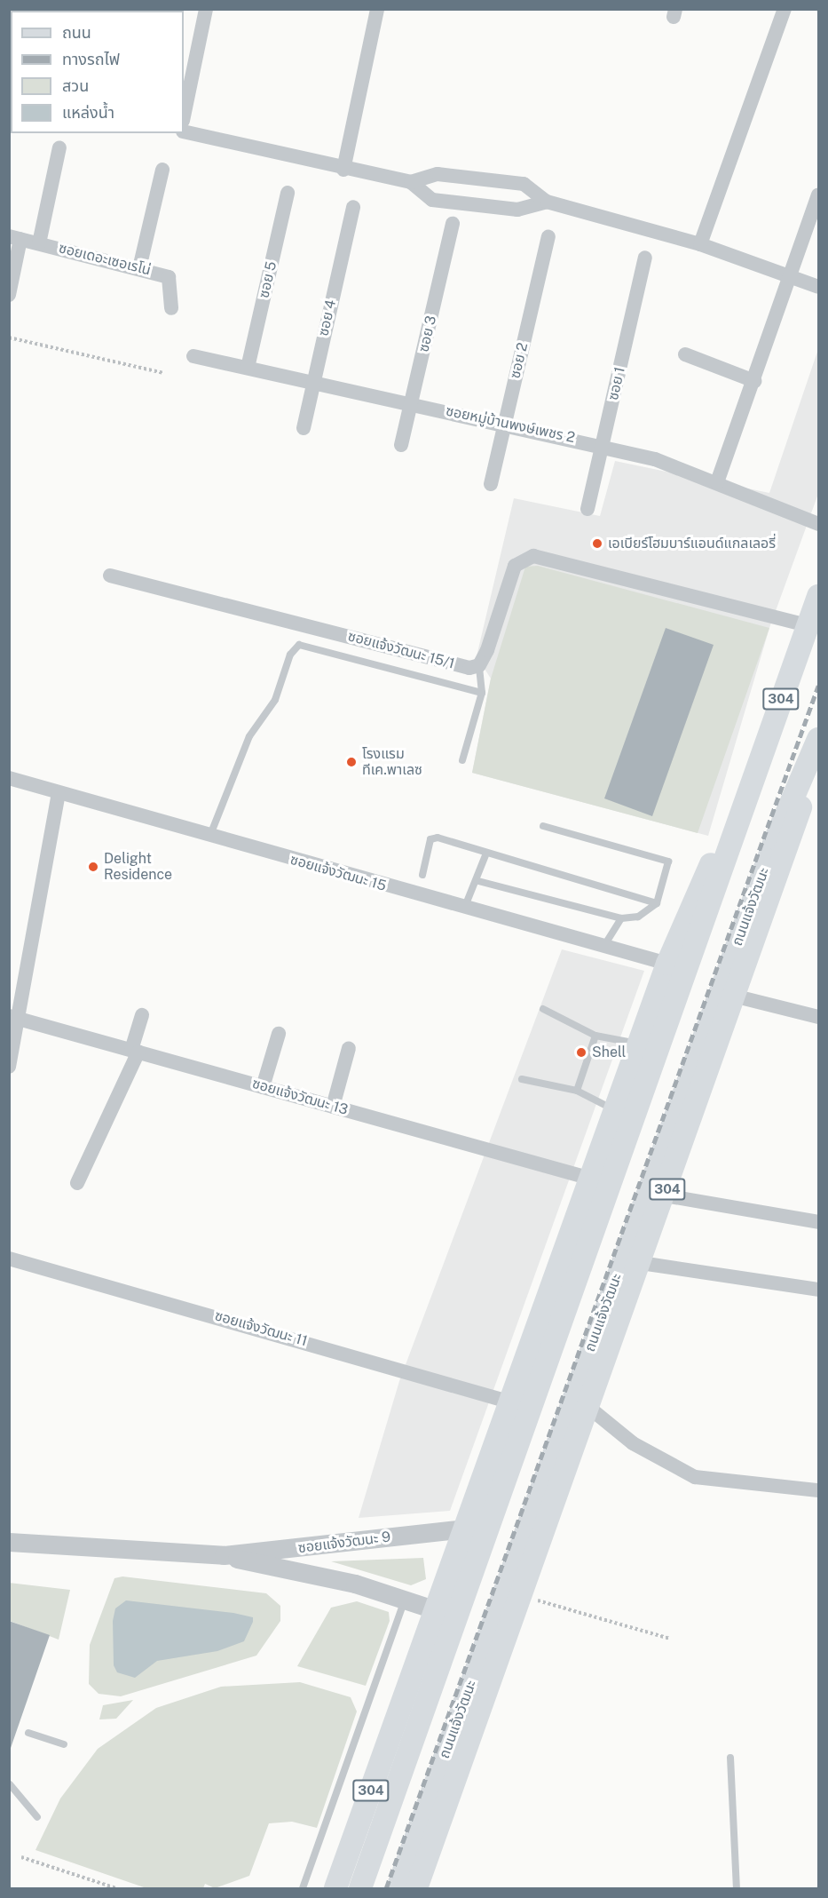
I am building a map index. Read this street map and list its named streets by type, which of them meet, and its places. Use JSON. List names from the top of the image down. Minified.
{"streets":{"main road":["304","ถนนแจ้งวัฒนะ"],"street":["ซอยเดอะเซอเรโน่","ซอย 5","ซอย 4","ซอย 3","ซอย 2","ซอย 1","ซอยหมู่บ้านพงษ์เพชร 2","ซอยแจ้งวัฒนะ 15/1","ซอยแจ้งวัฒนะ 15","ซอยแจ้งวัฒนะ 13","ซอยแจ้งวัฒนะ 11","ซอยแจ้งวัฒนะ 9"]},"crossings":[["ซอย 5","ซอยหมู่บ้านพงษ์เพชร 2"],["ซอย 4","ซอยหมู่บ้านพงษ์เพชร 2"],["ซอย 3","ซอยหมู่บ้านพงษ์เพชร 2"],["ซอย 2","ซอยหมู่บ้านพงษ์เพชร 2"],["ซอย 1","ซอยหมู่บ้านพงษ์เพชร 2"],["304","ซอยแจ้งวัฒนะ 15"],["304","ซอยแจ้งวัฒนะ 13"],["304","ซอยแจ้งวัฒนะ 11"],["304","ซอยแจ้งวัฒนะ 9"]],"places":["เอเบียร์โฮมบาร์แอนด์แกลเลอรี่","โรงแรม ทีเค.พาเลซ","Delight Residence","Shell"],"legend":["ถนน","ทางรถไฟ","สวน","แหล่งน้ำ"]}
